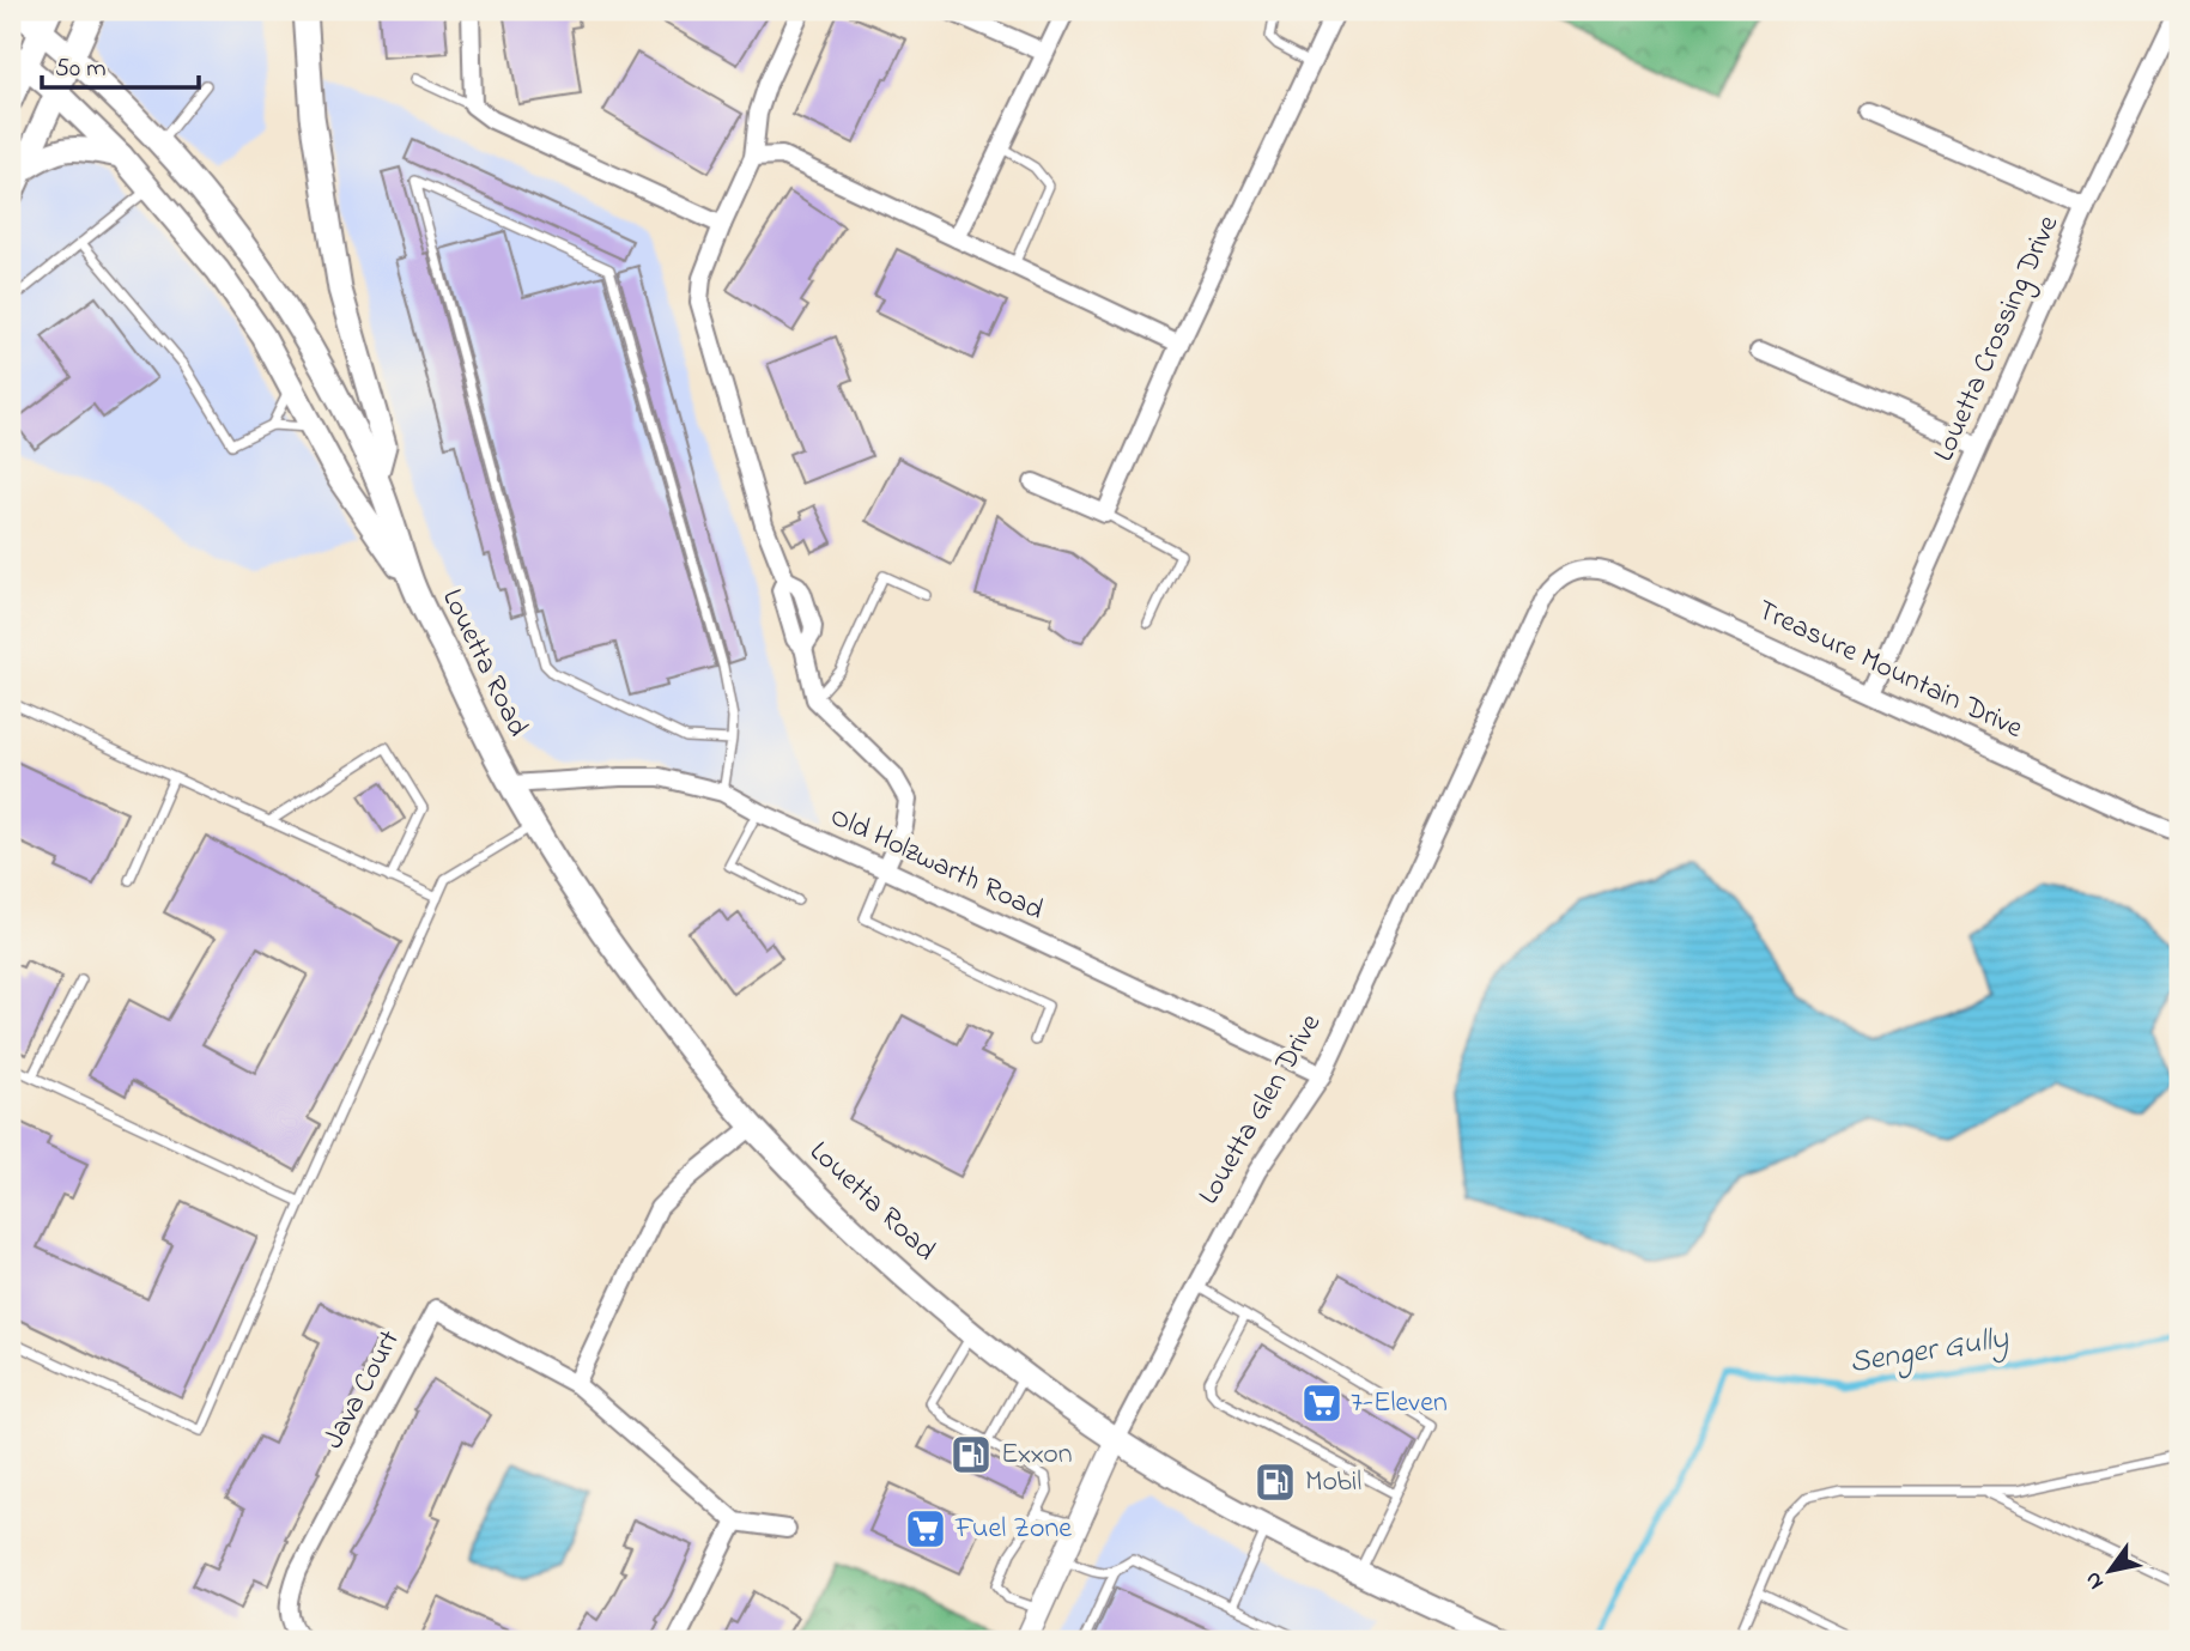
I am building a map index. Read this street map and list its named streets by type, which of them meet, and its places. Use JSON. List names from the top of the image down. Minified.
{"streets":{"main road":["Louetta Road"],"street":["Louetta Crossing Drive","Treasure Mountain Drive","Old Holzwarth Road","Louetta Glen Drive","Java Court"]},"crossings":[["Louetta Crossing Drive","Treasure Mountain Drive"],["Louetta Road","Old Holzwarth Road"],["Louetta Road","Louetta Glen Drive"],["Treasure Mountain Drive","Louetta Glen Drive"],["Old Holzwarth Road","Louetta Glen Drive"]],"water":["Senger Gully"],"places":{"supermarket":["7-Eleven","Fuel Zone"],"fuel station":["Exxon","Mobil"]},"scale_bar":"50 m","north":"bottom left"}
